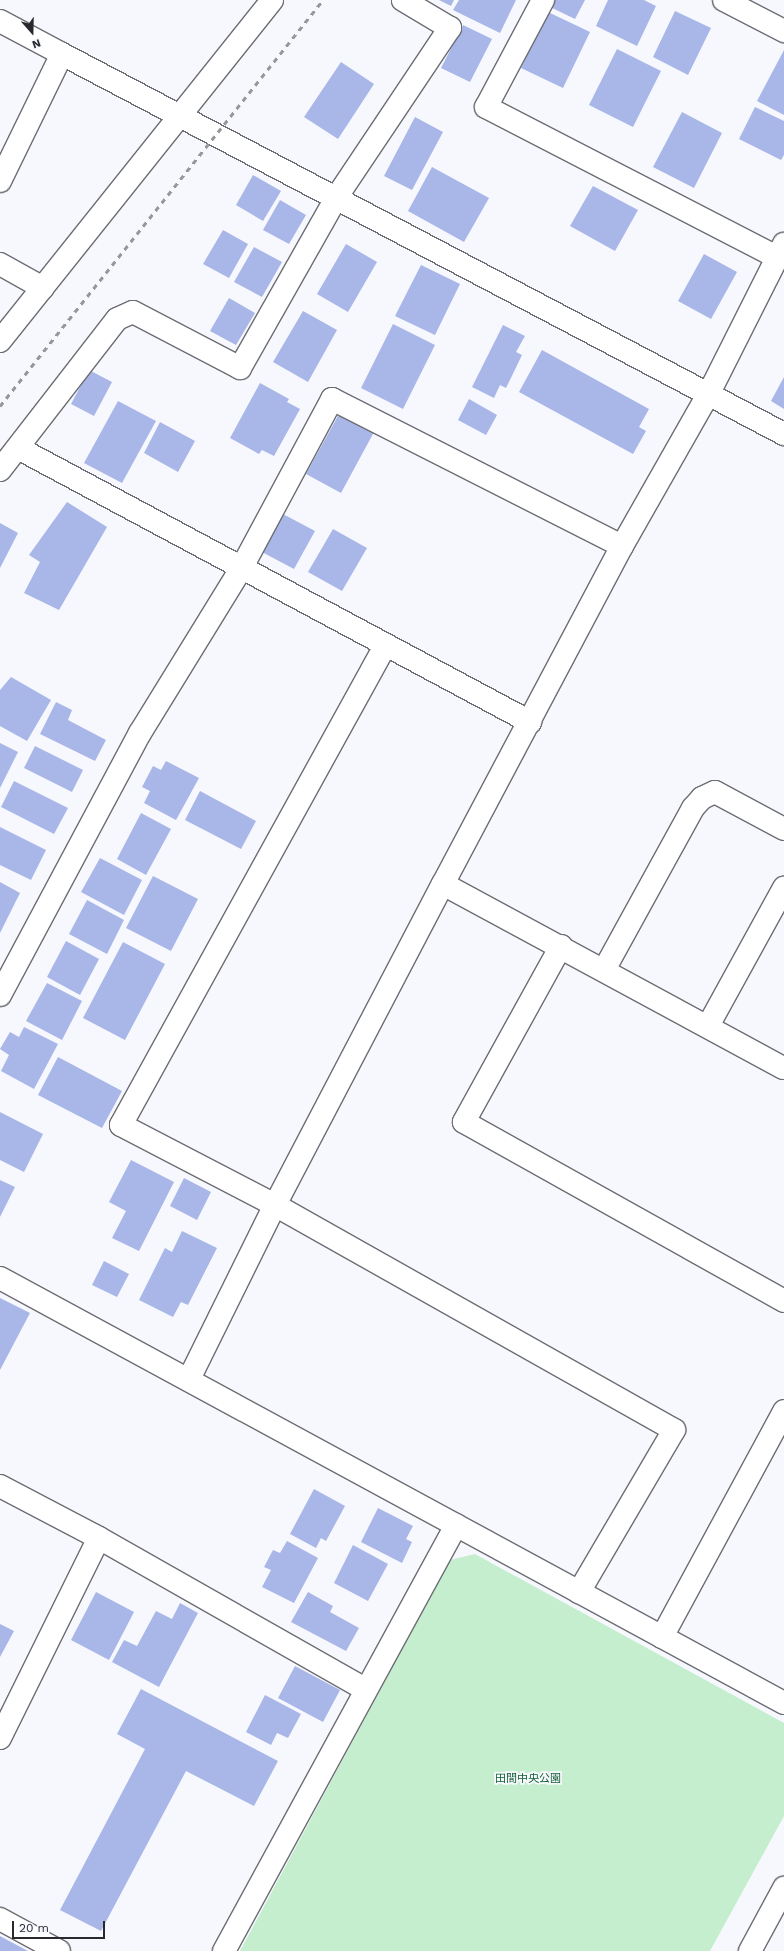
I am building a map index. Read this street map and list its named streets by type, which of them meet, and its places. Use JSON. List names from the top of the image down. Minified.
{"parks":["田間中央公園"],"scale_bar":"20 m","north":"bottom"}
